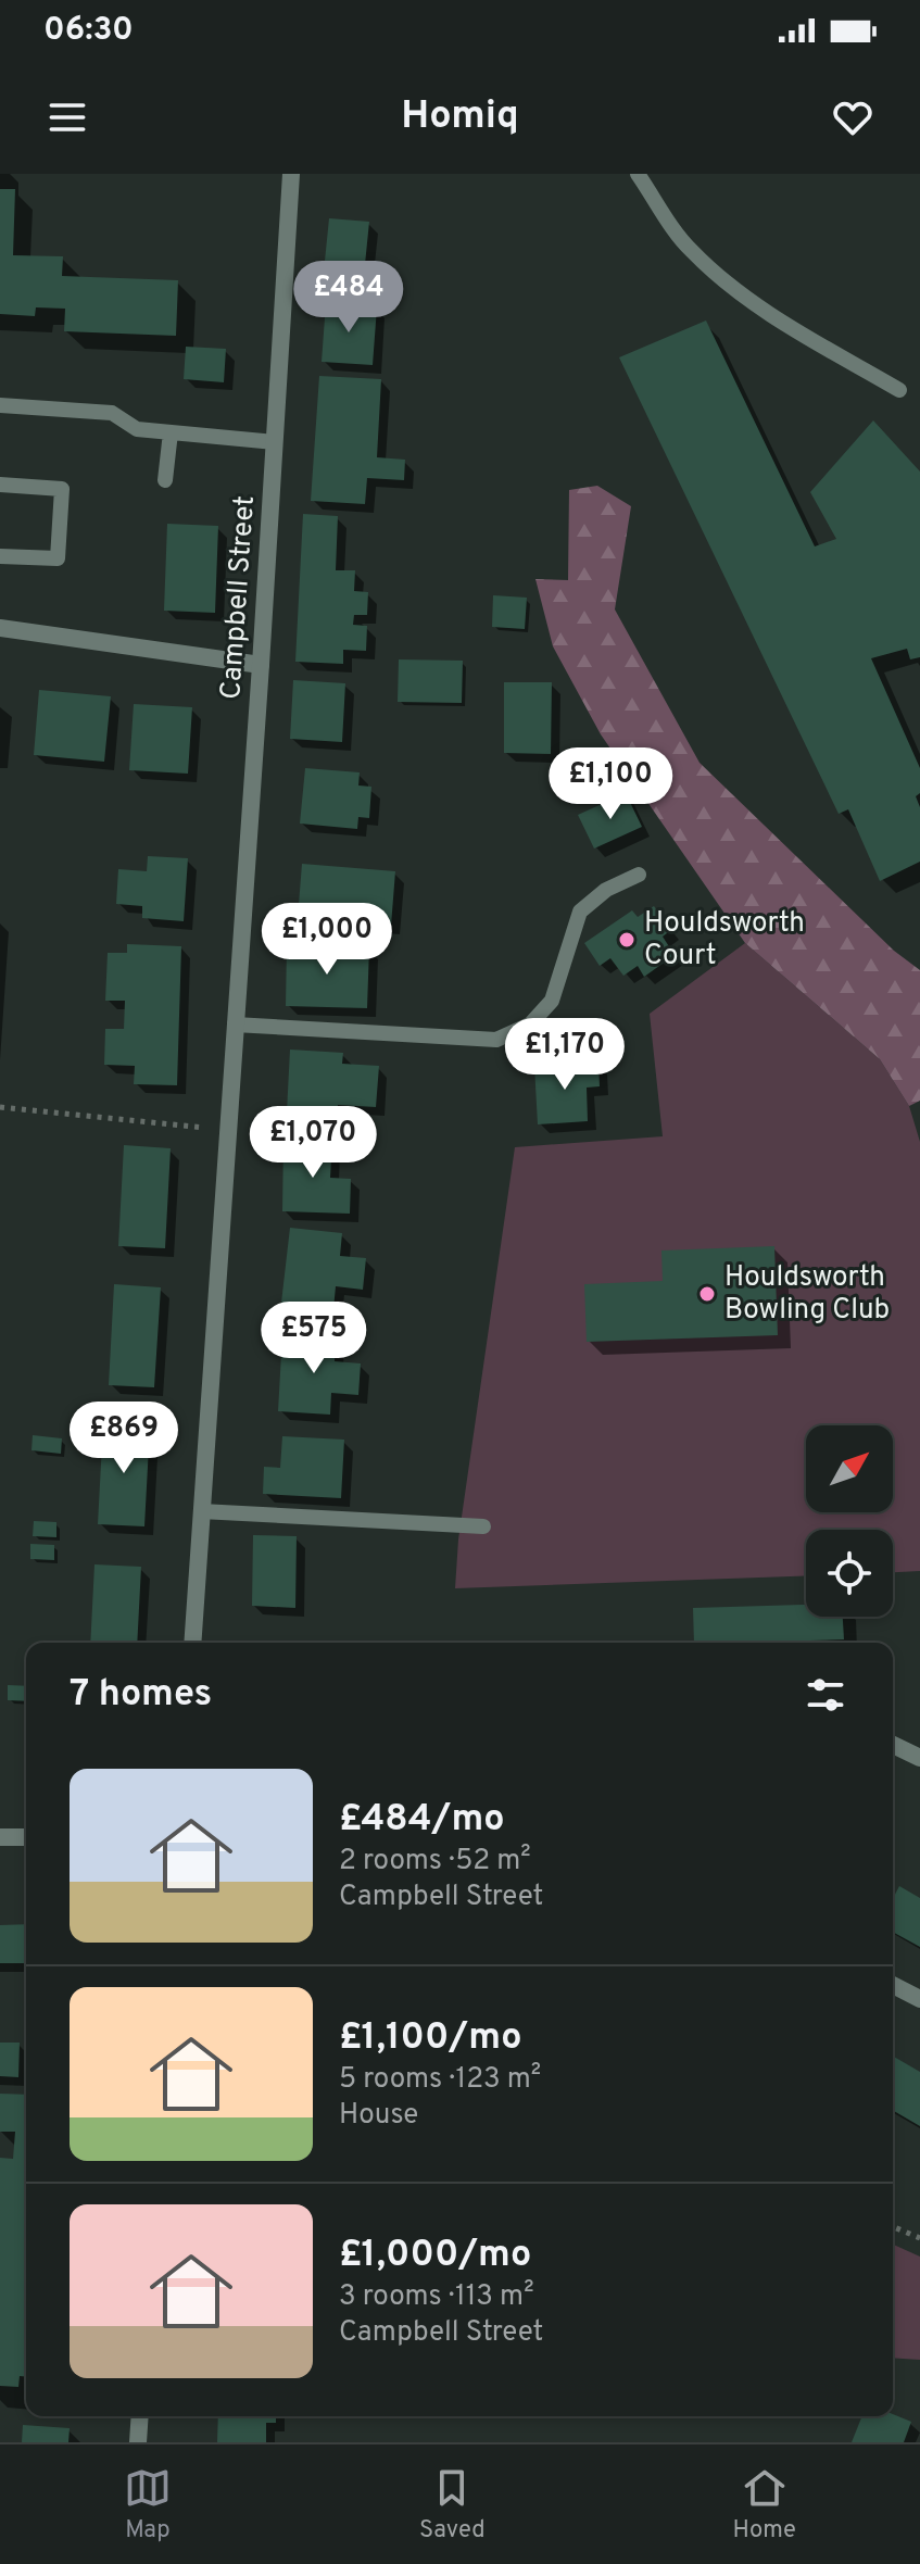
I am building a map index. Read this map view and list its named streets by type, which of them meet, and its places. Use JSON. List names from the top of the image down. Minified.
{"streets":{"street":["Campbell Street"]},"places":["Houldsworth Court","Houldsworth Bowling Club"],"north":"top right","page":{"status":"06:30","header":"Homiq","price":["£484","£1,100","£1,000","£1,170","£1,070","£575","£869"],"heading":"7 homes","list":[{"name":"£484/mo","note":"2 rooms · 52 m² · Campbell Street"},{"name":"£1,100/mo","note":"5 rooms · 123 m² · House"},{"name":"£1,000/mo","note":"3 rooms · 113 m² · Campbell Street"}],"tabs":["Map","Saved","Home"]}}
